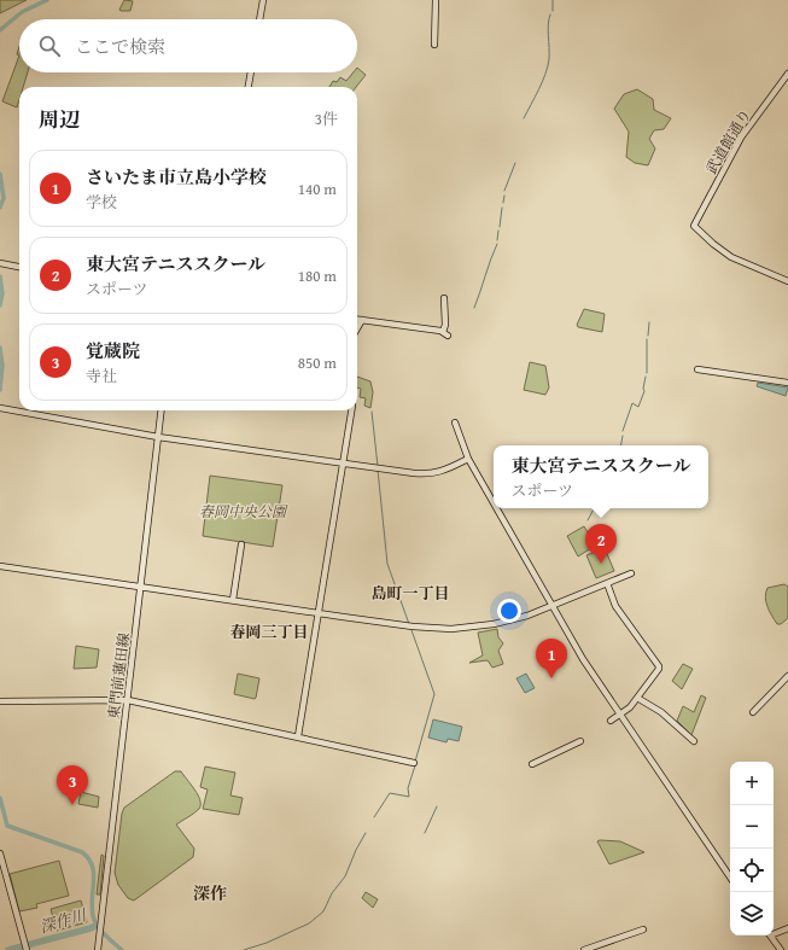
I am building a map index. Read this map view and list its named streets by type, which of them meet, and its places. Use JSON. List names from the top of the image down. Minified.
{"streets":{"street":["武道館通り","東門前蓮田線"]},"districts":["島町一丁目","春岡三丁目","深作"],"water":["深作川"],"parks":["春岡中央公園"],"page":{"search":"ここで検索","heading":["周辺","3件"],"list":[{"mark":"1","name":"さいたま市立島小学校","note":"学校","value":"140 m"},{"mark":"2","name":"東大宮テニススクール","note":"スポーツ","value":"180 m"},{"mark":"3","name":"覚蔵院","note":"寺社","value":"850 m"}],"popup":["東大宮テニススクール","スポーツ"],"pins":["2","1","3"],"map_buttons":["+","−"]}}
